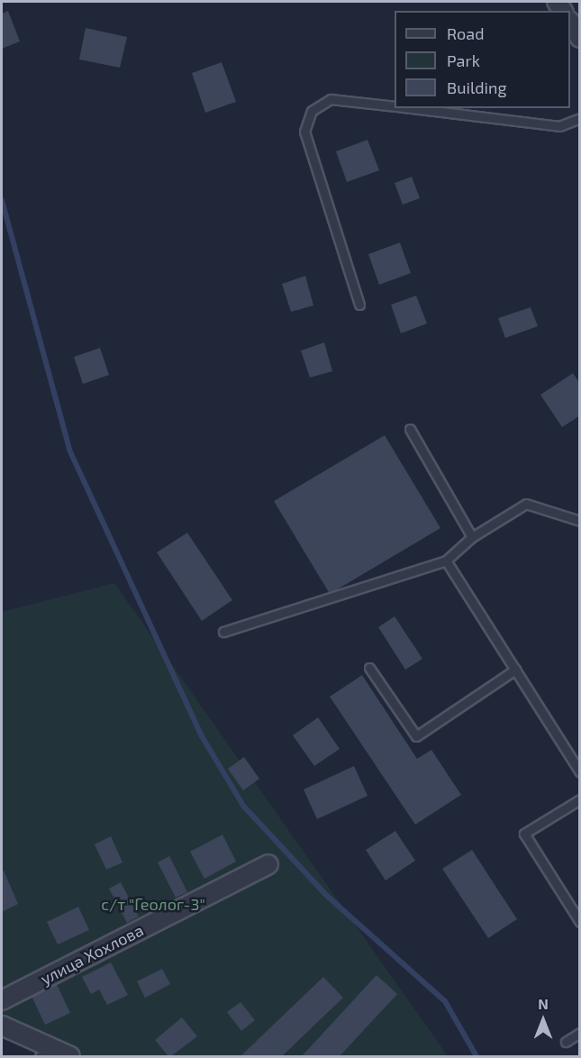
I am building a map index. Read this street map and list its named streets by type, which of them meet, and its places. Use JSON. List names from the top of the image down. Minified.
{"streets":{"street":["улица Хохлова"]},"parks":["с/т \"Геолог-3\""],"legend":["Road","Park","Building"],"north":"top"}
